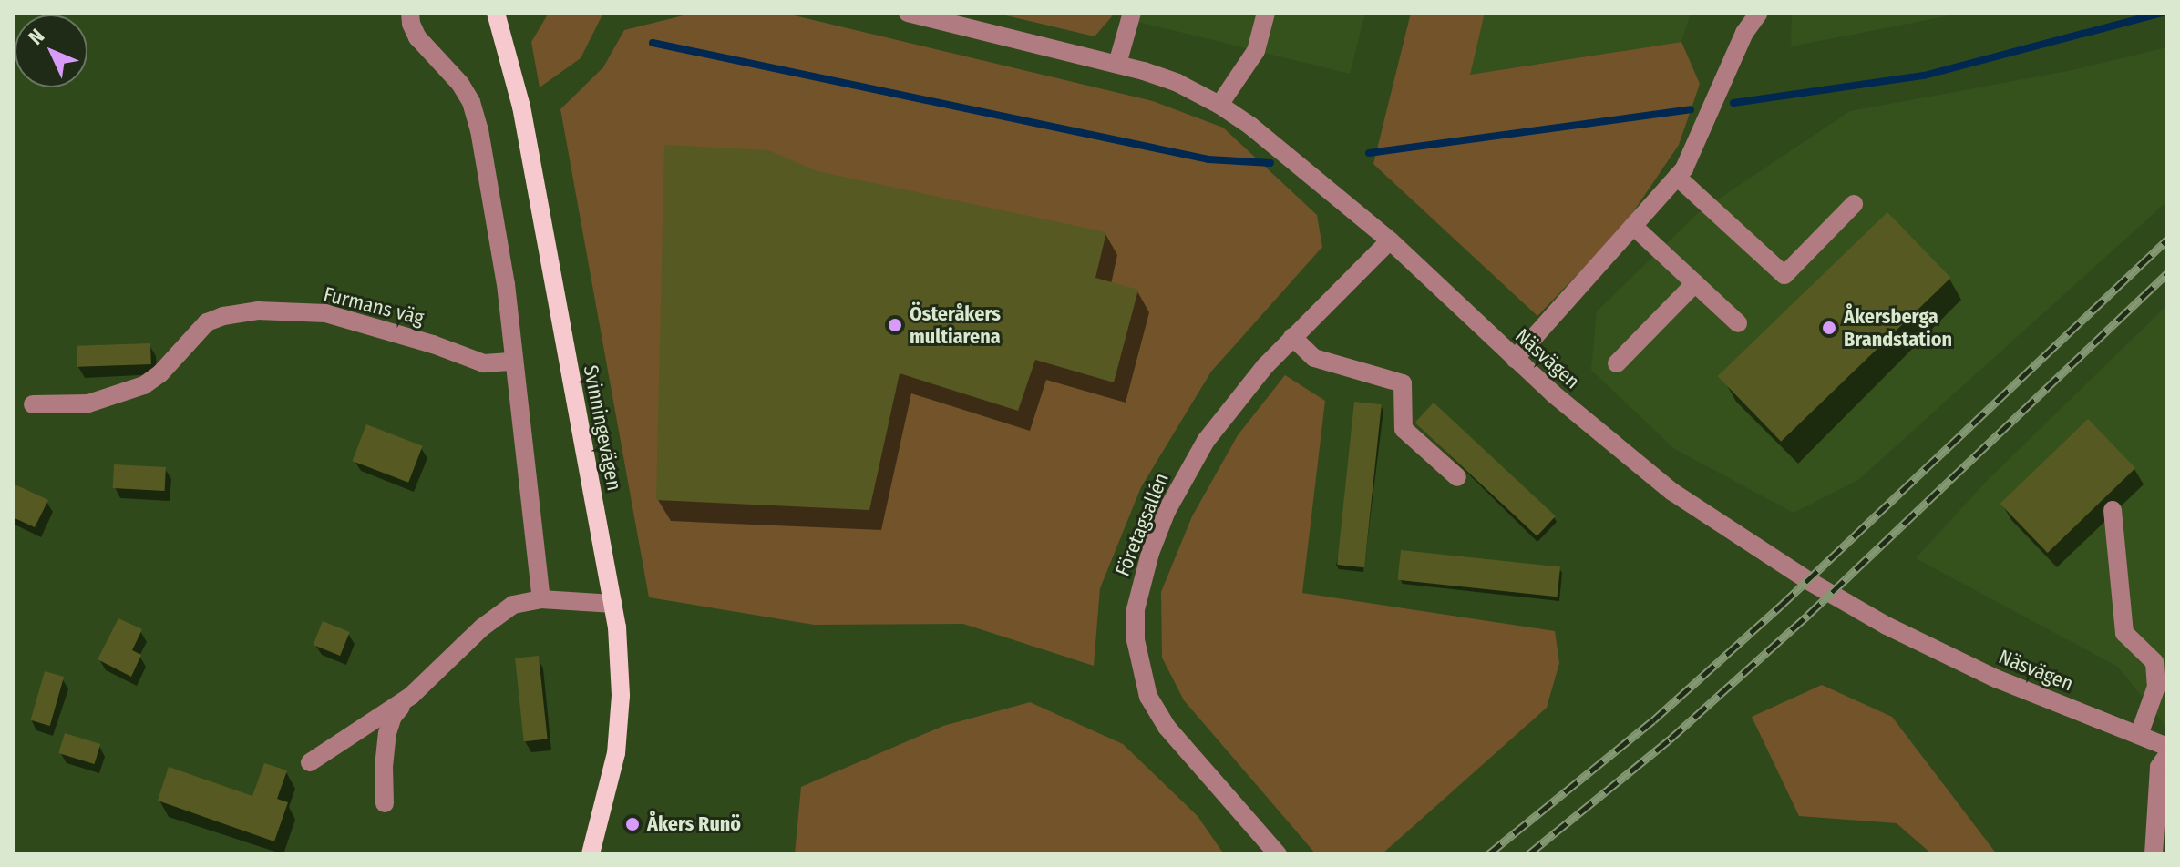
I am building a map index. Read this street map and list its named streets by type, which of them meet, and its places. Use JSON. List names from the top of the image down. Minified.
{"streets":{"main road":["Svinningevägen"],"street":["Furmans väg","Näsvägen","Företagsallén"]},"crossings":[["Näsvägen","Företagsallén"]],"places":["Österåkers multiarena","Åkersberga Brandstation","Åkers Runö"],"north":"top left"}
